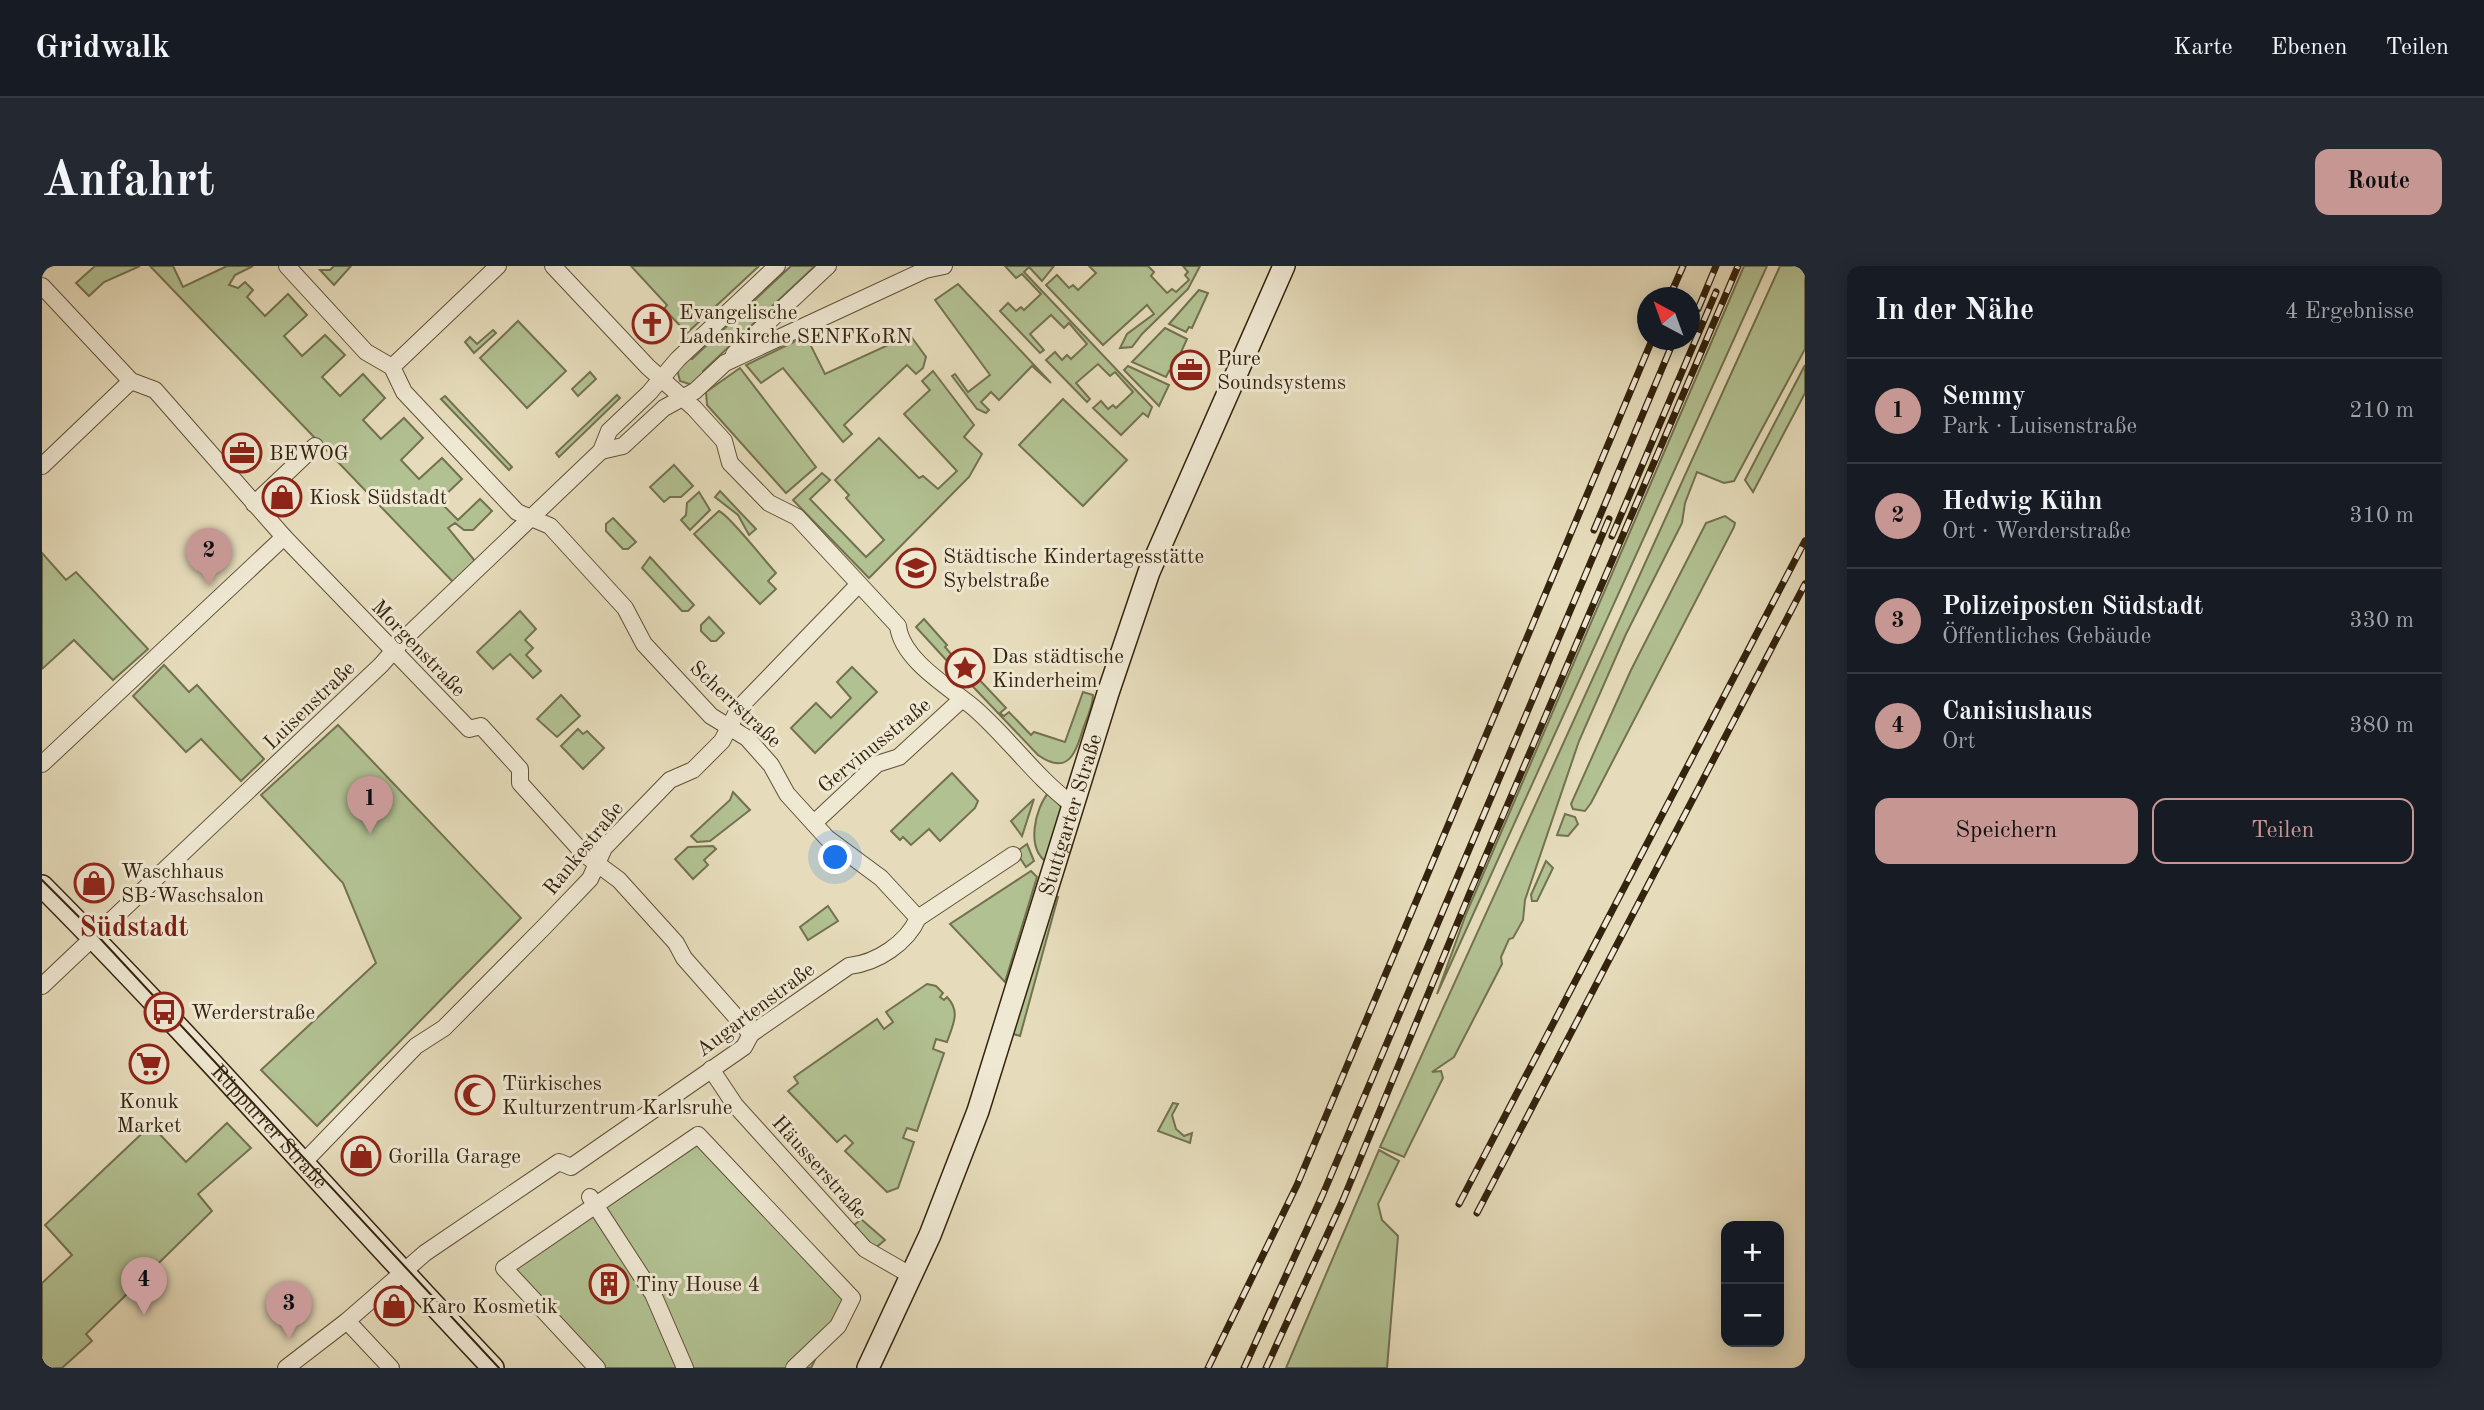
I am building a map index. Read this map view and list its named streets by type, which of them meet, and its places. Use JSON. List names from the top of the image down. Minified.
{"streets":{"main road":["Stuttgarter Straße","Rüppurrer Straße"],"street":["Morgenstraße","Scherrstraße","Luisenstraße","Gervinusstraße","Rankestraße","Augartenstraße","Häusserstraße"]},"crossings":[["Morgenstraße","Luisenstraße"],["Morgenstraße","Rankestraße"],["Morgenstraße","Augartenstraße"],["Scherrstraße","Luisenstraße"],["Scherrstraße","Gervinusstraße"],["Scherrstraße","Rankestraße"],["Scherrstraße","Augartenstraße"],["Luisenstraße","Rüppurrer Straße"],["Stuttgarter Straße","Häusserstraße"],["Rankestraße","Rüppurrer Straße"],["Augartenstraße","Rüppurrer Straße"],["Augartenstraße","Häusserstraße"]],"districts":["Südstadt"],"places":{"church":["Evangelische Ladenkirche SENFKoRN"],"office":["Pure Soundsystems","BEWOG"],"shop":["Kiosk Südstadt","Waschhaus SB-Waschsalon","Gorilla Garage","Karo Kosmetik"],"school or university":["Städtische Kindertagesstätte Sybelstraße"],"place":["Das städtische Kinderheim"],"bus stop":["Werderstraße"],"supermarket":["Konuk Market"],"mosque":["Türkisches Kulturzentrum Karlsruhe"],"building":["Tiny House 4"]},"north":"top left","page":{"header":"Gridwalk","nav":["Karte","Ebenen","Teilen"],"buttons":["Route",["Speichern","Teilen"]],"title":"Anfahrt","heading":["In der Nähe","4 Ergebnisse"],"list":[{"mark":"1","name":"Semmy","note":"Park · Luisenstraße","value":"210 m"},{"mark":"2","name":"Hedwig Kühn","note":"Ort · Werderstraße","value":"310 m"},{"mark":"3","name":"Polizeiposten Südstadt","note":"Öffentliches Gebäude","value":"330 m"},{"mark":"4","name":"Canisiushaus","note":"Ort","value":"380 m"}],"pins":["2","1","4","3"],"map_buttons":["+","−"]}}
